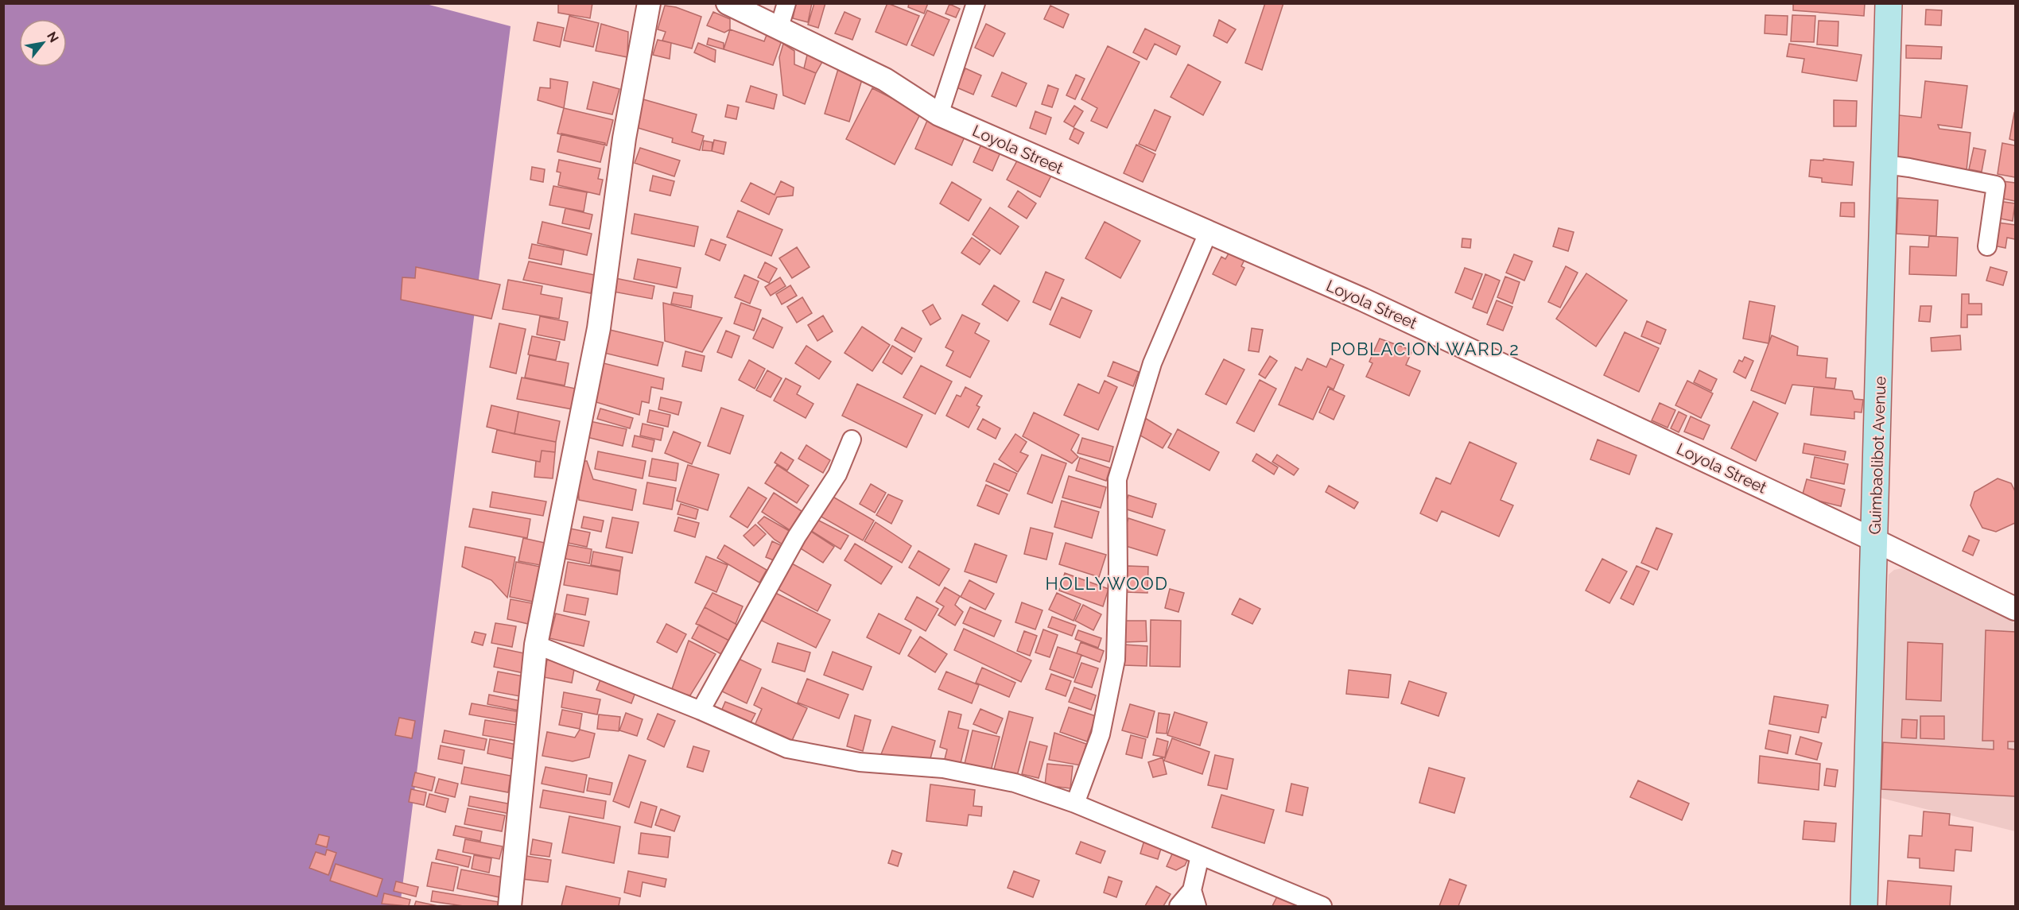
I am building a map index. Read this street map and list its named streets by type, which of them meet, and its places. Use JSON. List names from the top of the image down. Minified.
{"streets":{"main road":["Guimbaolibot Avenue"],"street":["Loyola Street"]},"crossings":[["Loyola Street","Guimbaolibot Avenue"]],"districts":["POBLACION WARD 2","HOLLYWOOD"],"north":"top right"}
